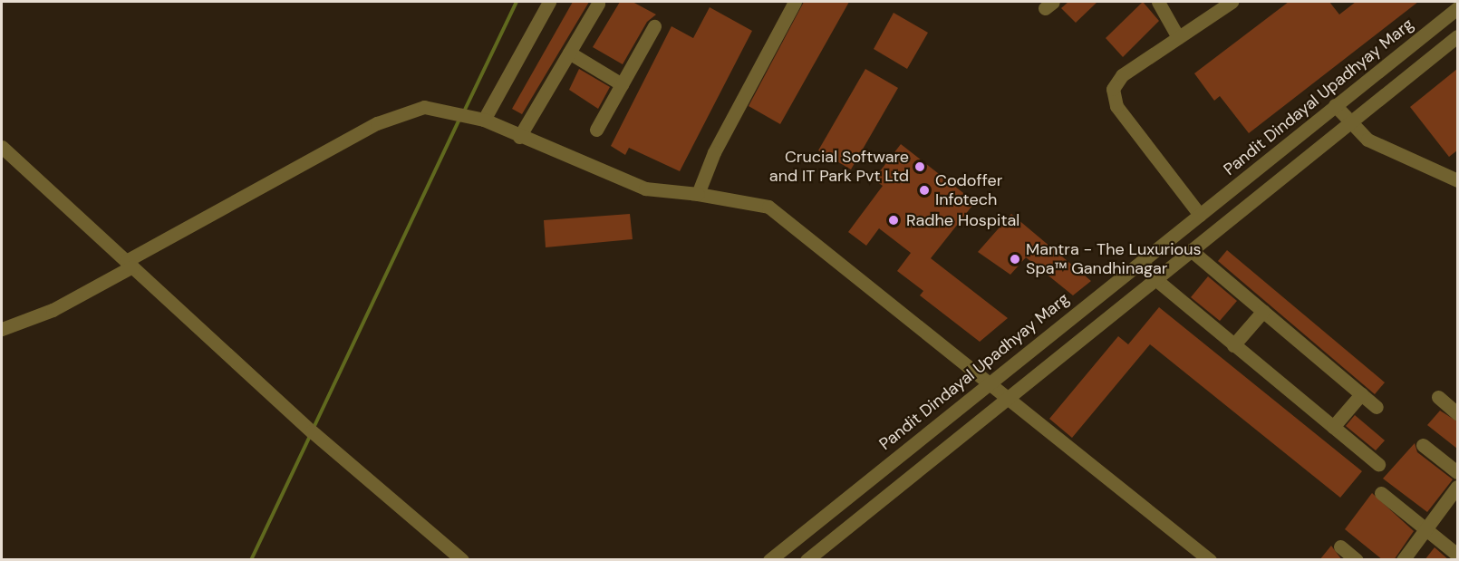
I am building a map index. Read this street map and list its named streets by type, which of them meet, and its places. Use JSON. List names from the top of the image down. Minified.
{"streets":{"street":["Pandit Dindayal Upadhyay Marg"]},"places":["Crucial Software and IT Park Pvt Ltd","Codoffer Infotech","Radhe Hospital","Mantra - The Luxurious Spa™ Gandhinagar"]}
